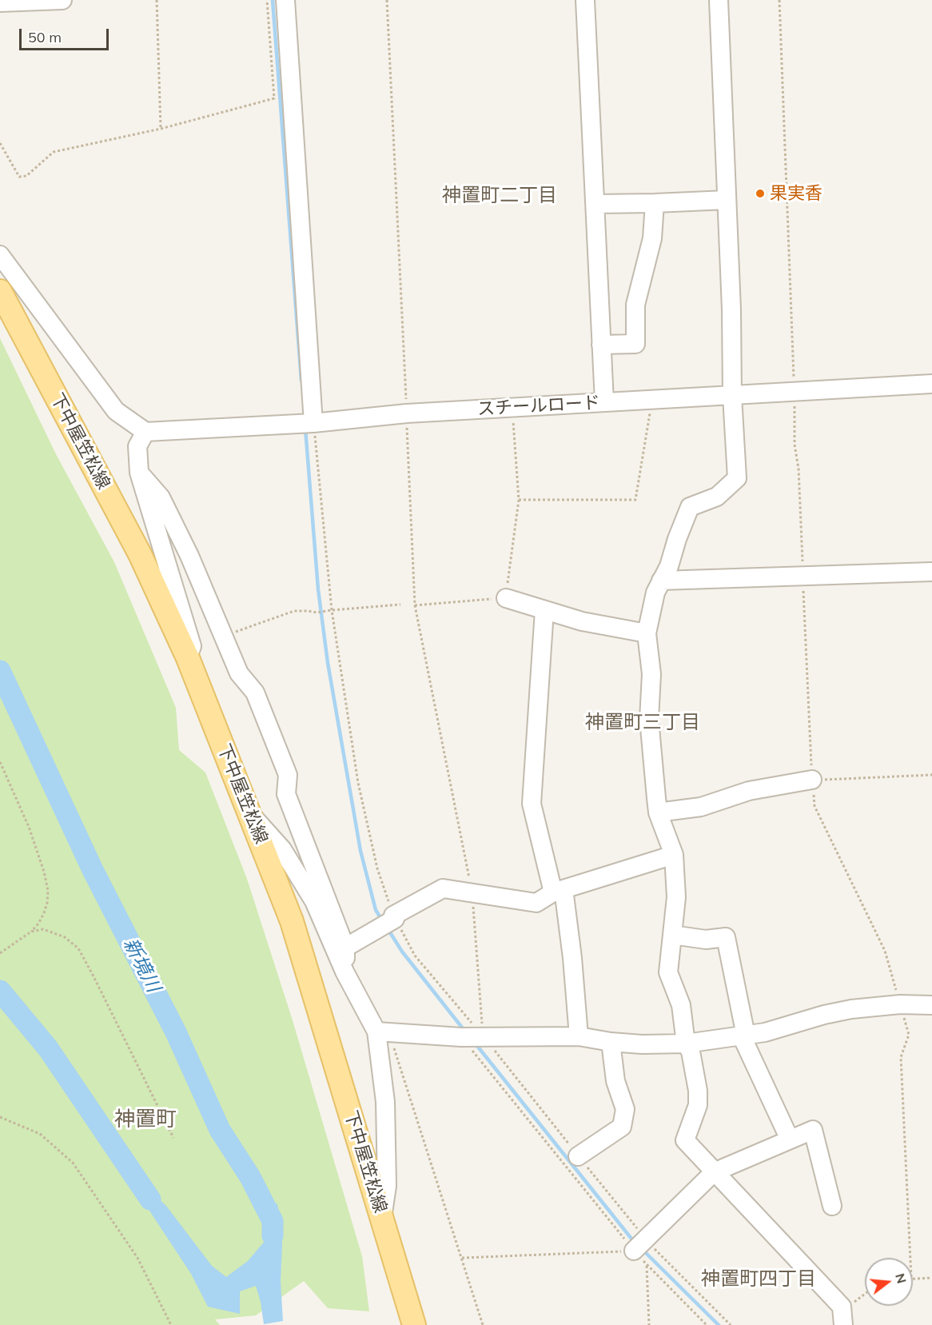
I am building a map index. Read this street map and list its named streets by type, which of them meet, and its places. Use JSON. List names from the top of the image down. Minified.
{"streets":{"main road":["下中屋笠松線"],"street":["スチールロード"]},"districts":["神置町二丁目","神置町三丁目","神置町","神置町四丁目"],"water":["新境川"],"places":["果実香"],"scale_bar":"50 m","north":"right"}
